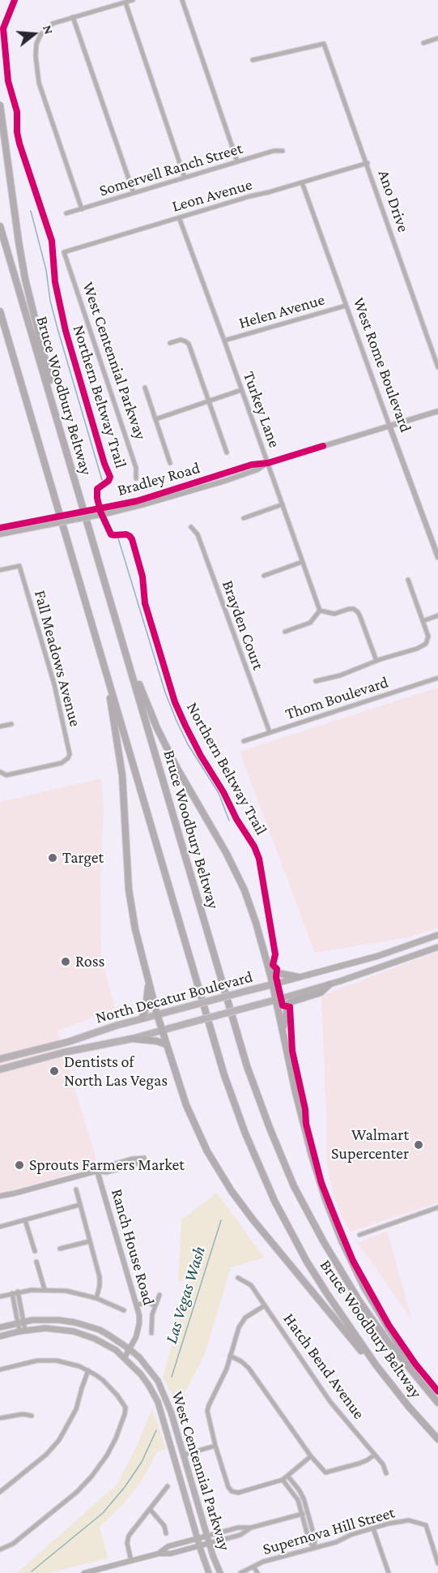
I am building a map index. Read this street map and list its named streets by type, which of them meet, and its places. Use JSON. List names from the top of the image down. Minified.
{"streets":{"highway":["Bruce Woodbury Beltway"],"main road":["West Centennial Parkway","North Decatur Boulevard"],"street":["Somervell Ranch Street","Leon Avenue","Ano Drive","Helen Avenue","West Rome Boulevard","Turkey Lane","Bradley Road","Brayden Court","Fall Meadows Avenue","Thom Boulevard","Ranch House Road","Hatch Bend Avenue","Supernova Hill Street"],"cycle path":["Northern Beltway Trail"]},"crossings":[["Leon Avenue","Ano Drive"],["Leon Avenue","West Centennial Parkway"],["Leon Avenue","West Rome Boulevard"],["Leon Avenue","Turkey Lane"],["Helen Avenue","West Rome Boulevard"],["Helen Avenue","Turkey Lane"],["West Centennial Parkway","Ranch House Road"],["West Rome Boulevard","Bradley Road"],["Turkey Lane","Bradley Road"],["Brayden Court","Thom Boulevard"]],"water":["Las Vegas Wash"],"places":["Target","Ross","Dentists of North Las Vegas","Walmart Supercenter","Sprouts Farmers Market"],"north":"right"}
